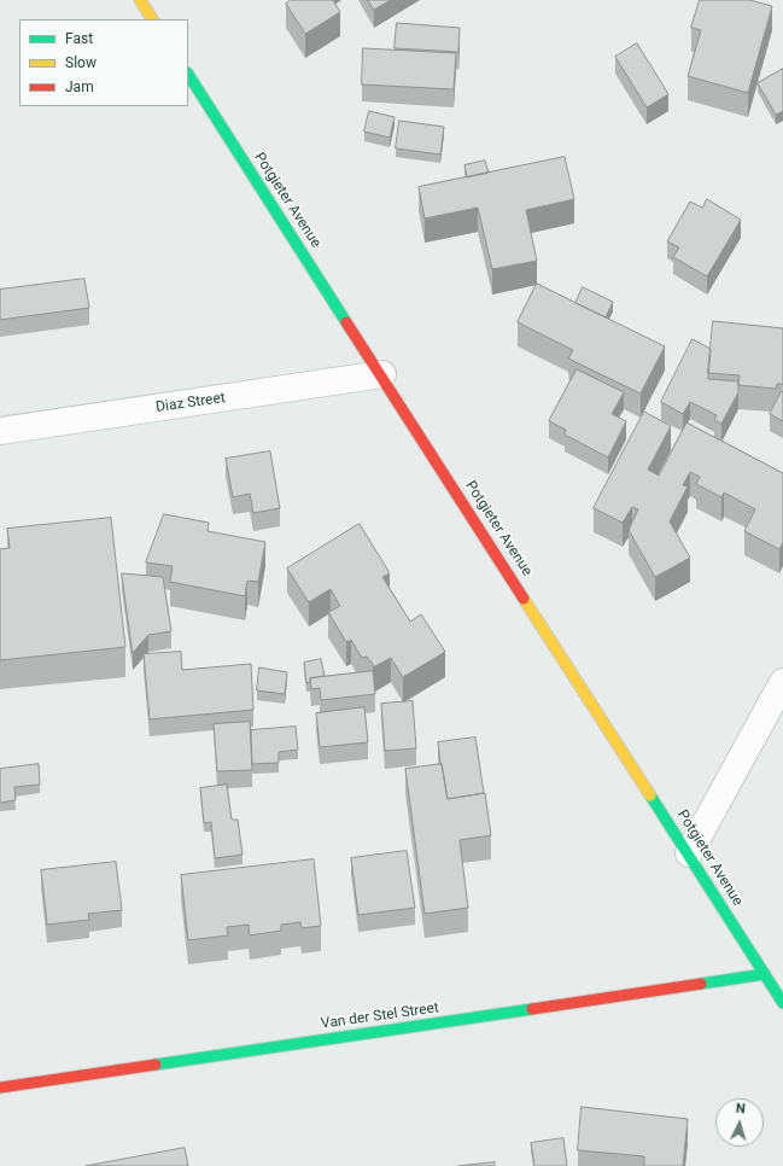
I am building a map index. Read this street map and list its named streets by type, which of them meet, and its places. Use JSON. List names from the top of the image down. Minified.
{"streets":{"street":["Potgieter Avenue","Diaz Street","Van der Stel Street"]},"crossings":[["Potgieter Avenue","Diaz Street"],["Potgieter Avenue","Van der Stel Street"]],"legend":["Fast","Slow","Jam"],"north":"top"}
